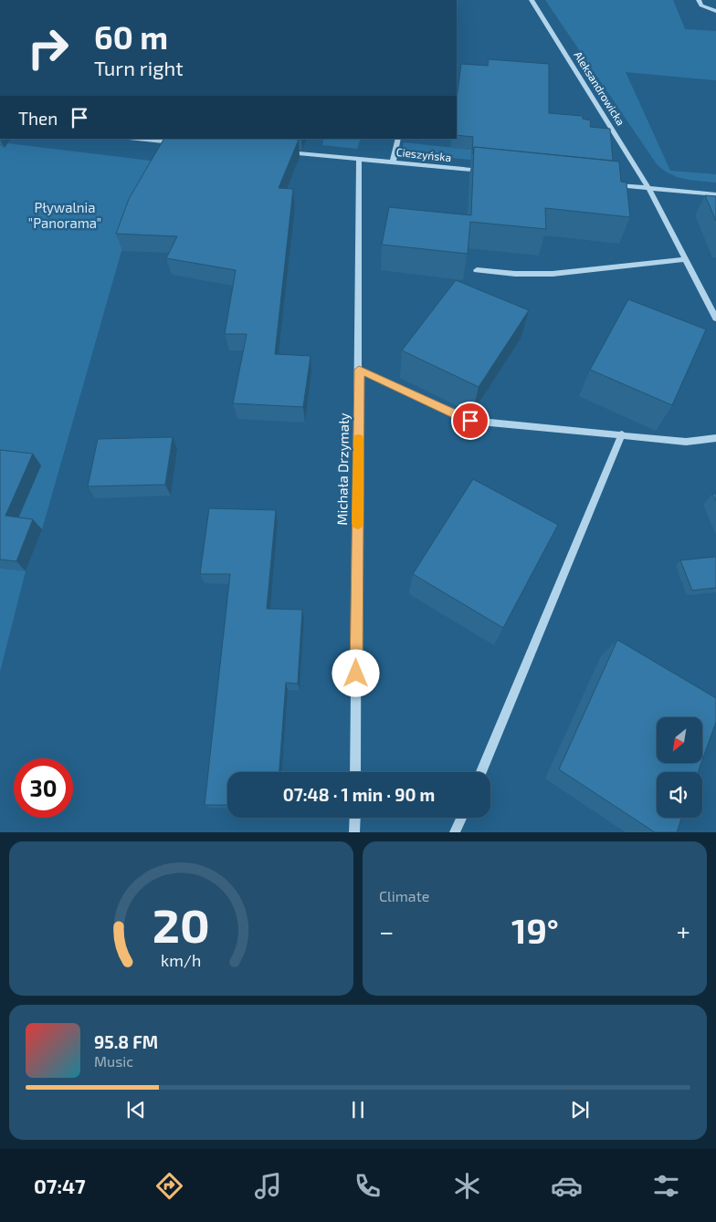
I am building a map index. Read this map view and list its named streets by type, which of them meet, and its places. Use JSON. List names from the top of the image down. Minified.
{"streets":{"street":["Aleksandrowicka","Cieszyńska","Michała Drzymały"]},"crossings":[["Cieszyńska","Michała Drzymały"]],"parks":["Pływalnia \"Panorama\""],"north":"bottom left","page":{"turn":["60 m","Turn right"],"then":"Then","limit":"30","trip":"07:48 · 1 min · 90 m","tile":"Climate","heat":["−","19°","+"],"song":["95.8 FM","Music"],"tabs":"07:47","gauge":["20","km/h"]}}
